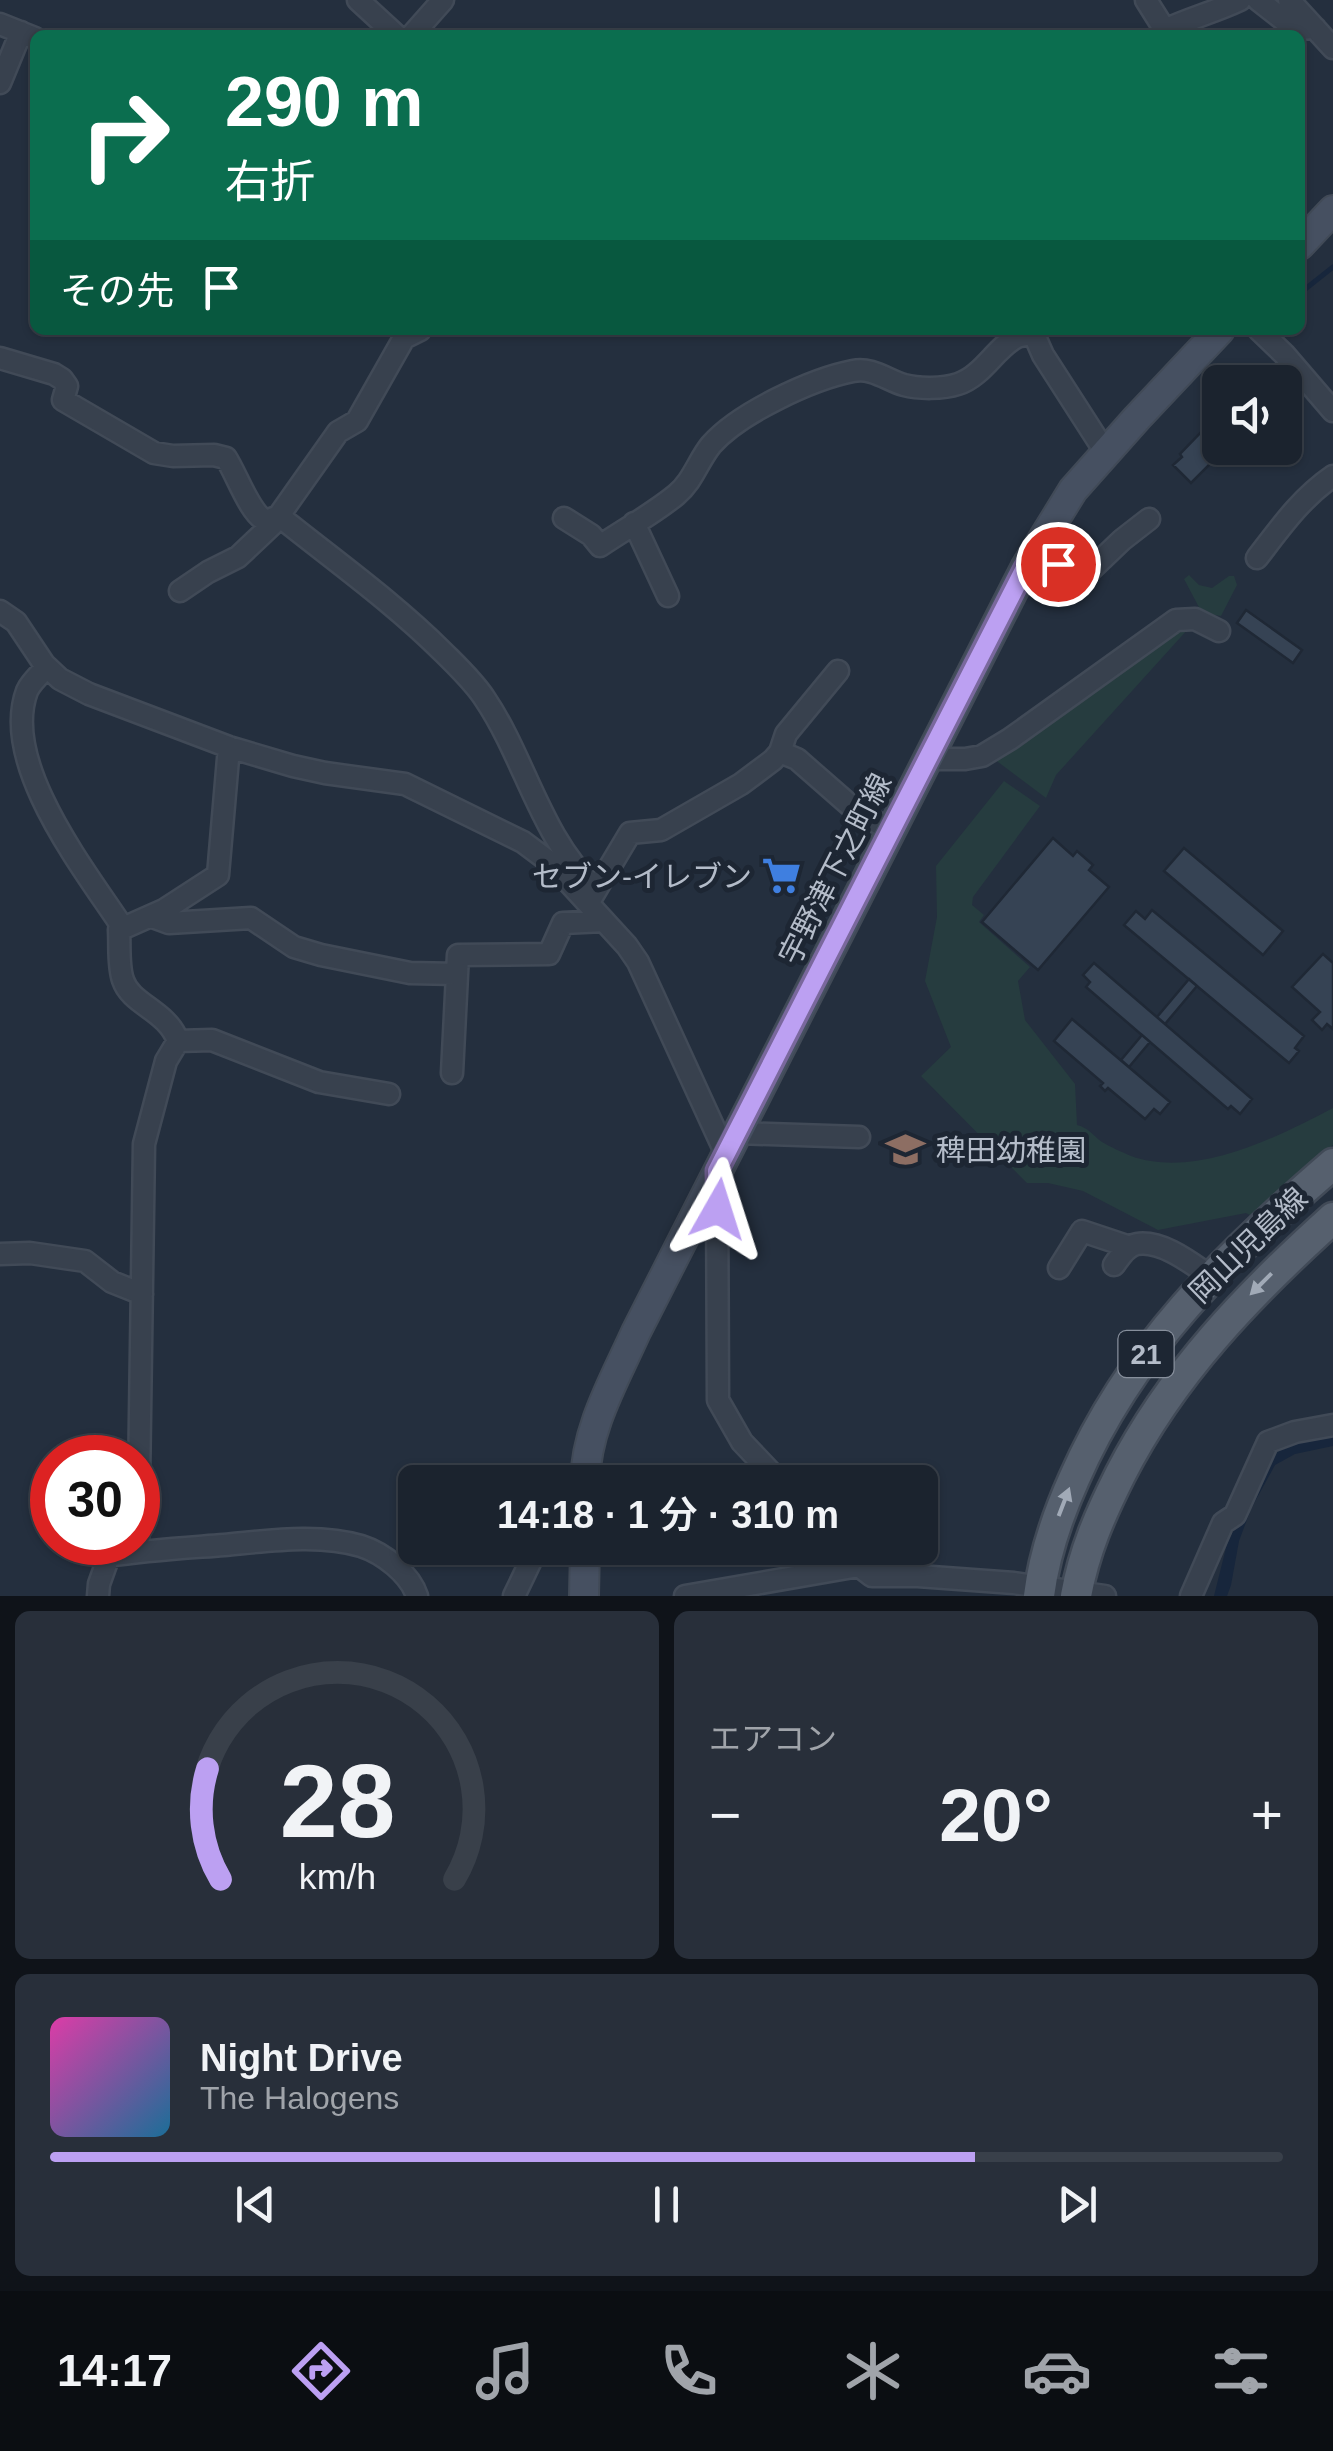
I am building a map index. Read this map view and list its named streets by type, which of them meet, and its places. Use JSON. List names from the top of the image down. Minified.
{"streets":{"main road":["宇野津下之町線","岡山児島線","21"]},"places":{"supermarket":["セブン-イレブン"],"school or university":["稗田幼稚園"]},"page":{"turn":["290 m","右折"],"then":"その先","limit":"30","trip":"14:18 · 1 分 · 310 m","tile":"エアコン","heat":["−","20°","+"],"song":["Night Drive","The Halogens"],"tabs":"14:17","gauge":["28","km/h"]}}
